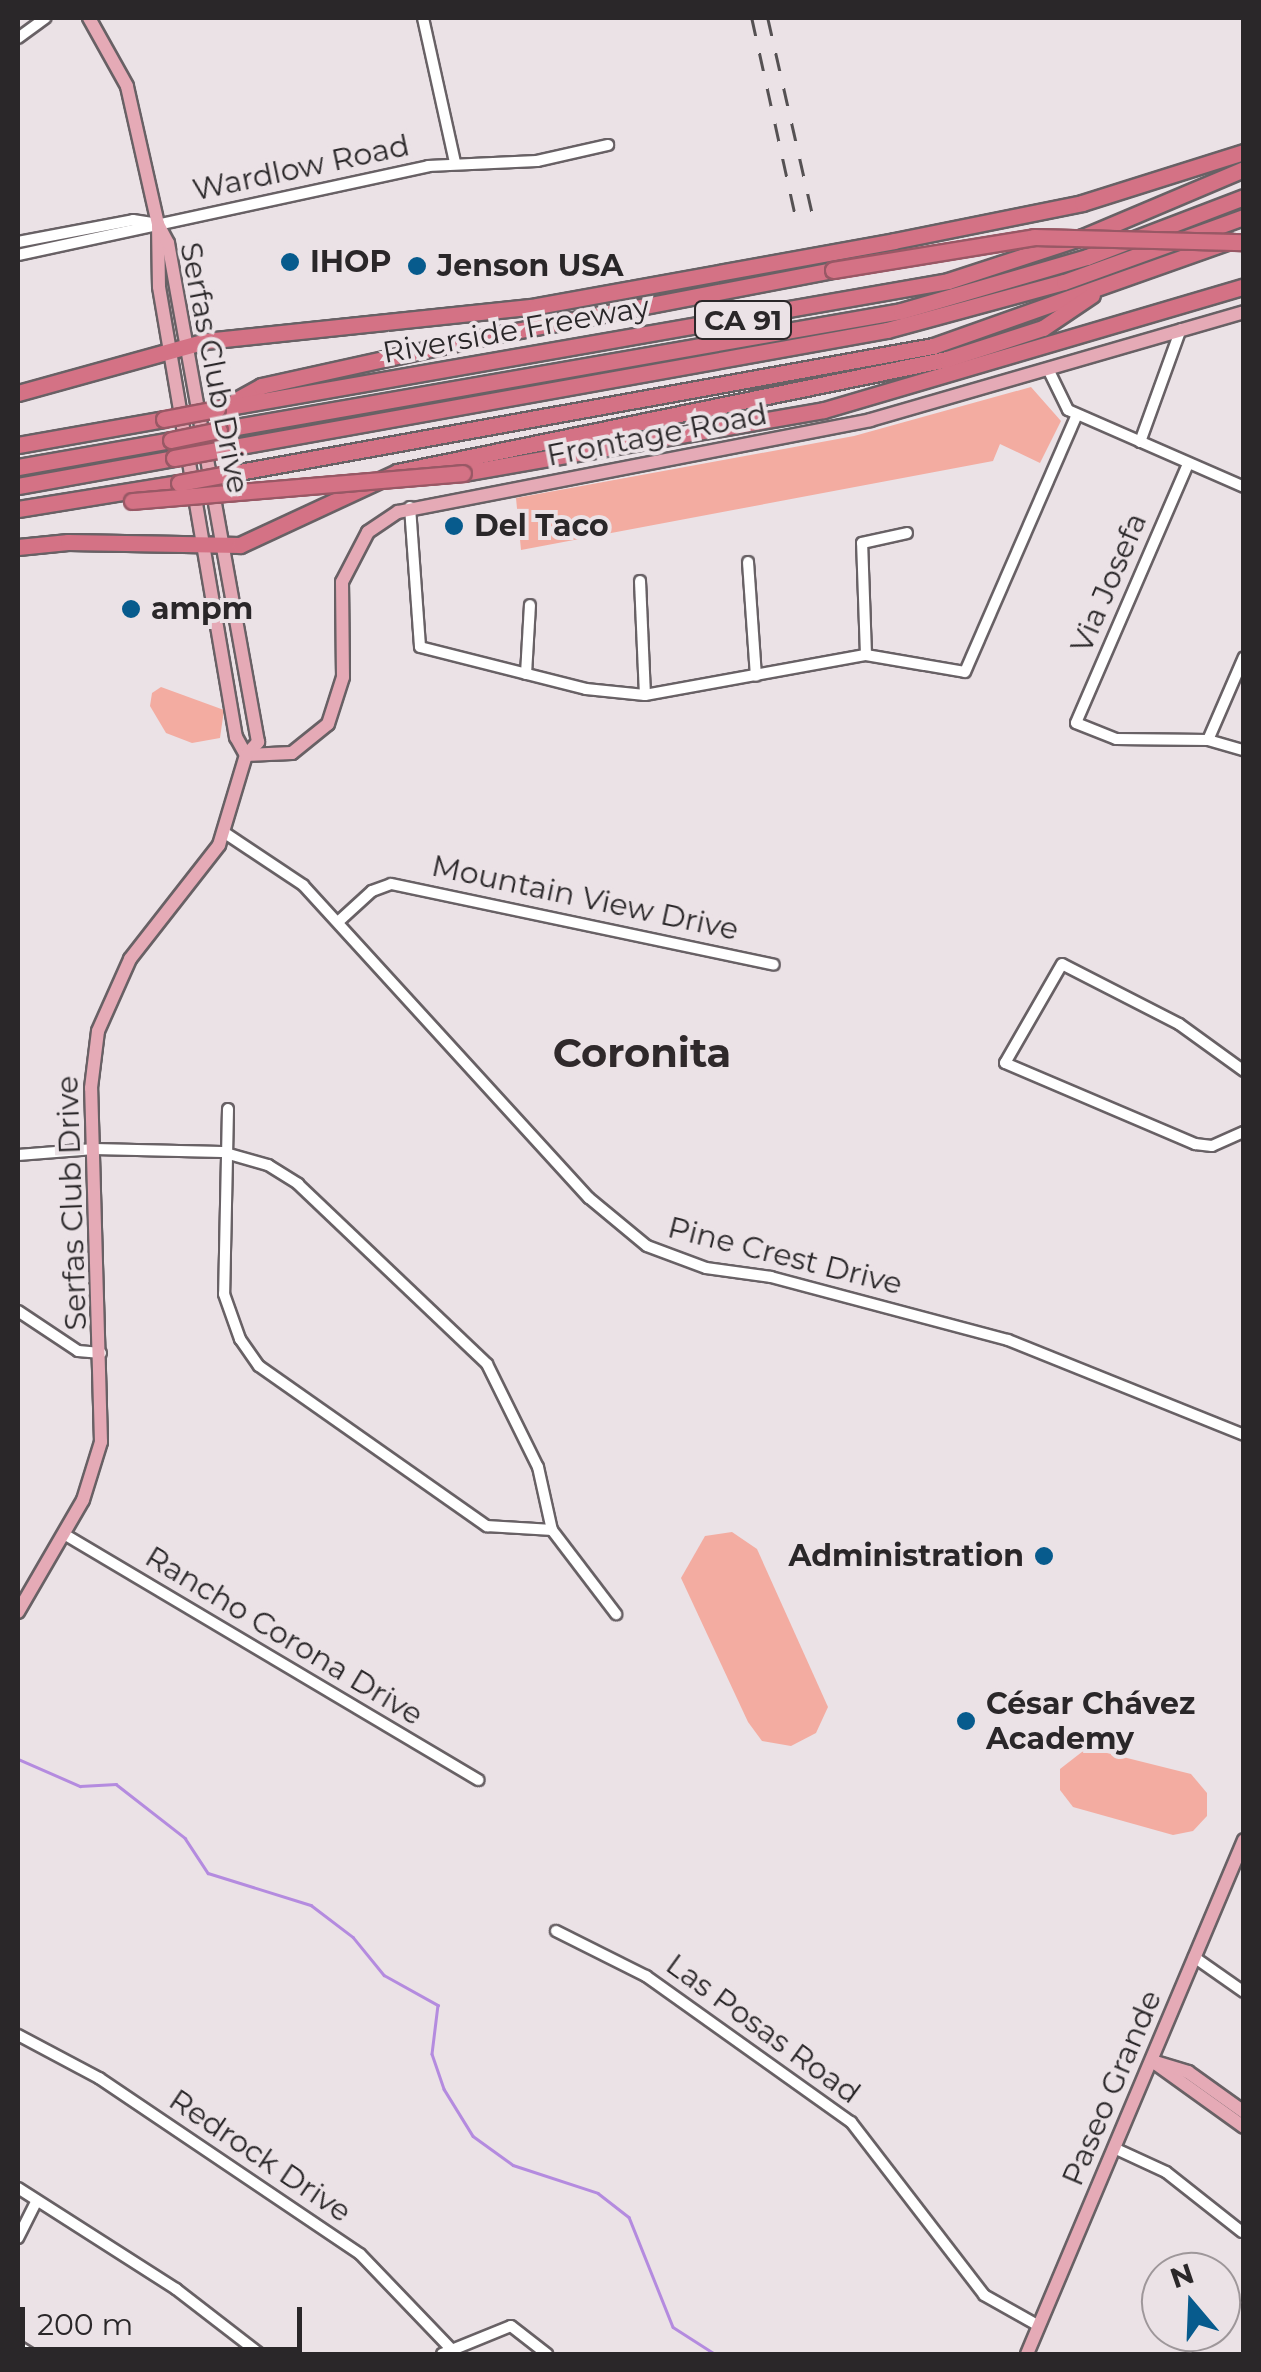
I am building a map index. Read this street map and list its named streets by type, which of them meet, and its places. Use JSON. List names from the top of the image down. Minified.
{"streets":{"highway":["CA 91","Riverside Freeway"],"main road":["Serfas Club Drive","Frontage Road","Paseo Grande"],"street":["Wardlow Road","Via Josefa","Mountain View Drive","Pine Crest Drive","Rancho Corona Drive","Las Posas Road","Redrock Drive"]},"crossings":[["Wardlow Road","Serfas Club Drive"],["Serfas Club Drive","Frontage Road"],["Serfas Club Drive","Pine Crest Drive"],["Serfas Club Drive","Rancho Corona Drive"],["Mountain View Drive","Pine Crest Drive"],["Las Posas Road","Paseo Grande"]],"districts":["Coronita"],"places":["IHOP","Jenson USA","Del Taco","ampm","Administration","César Chávez Academy"],"scale_bar":"200 m","north":"top"}
